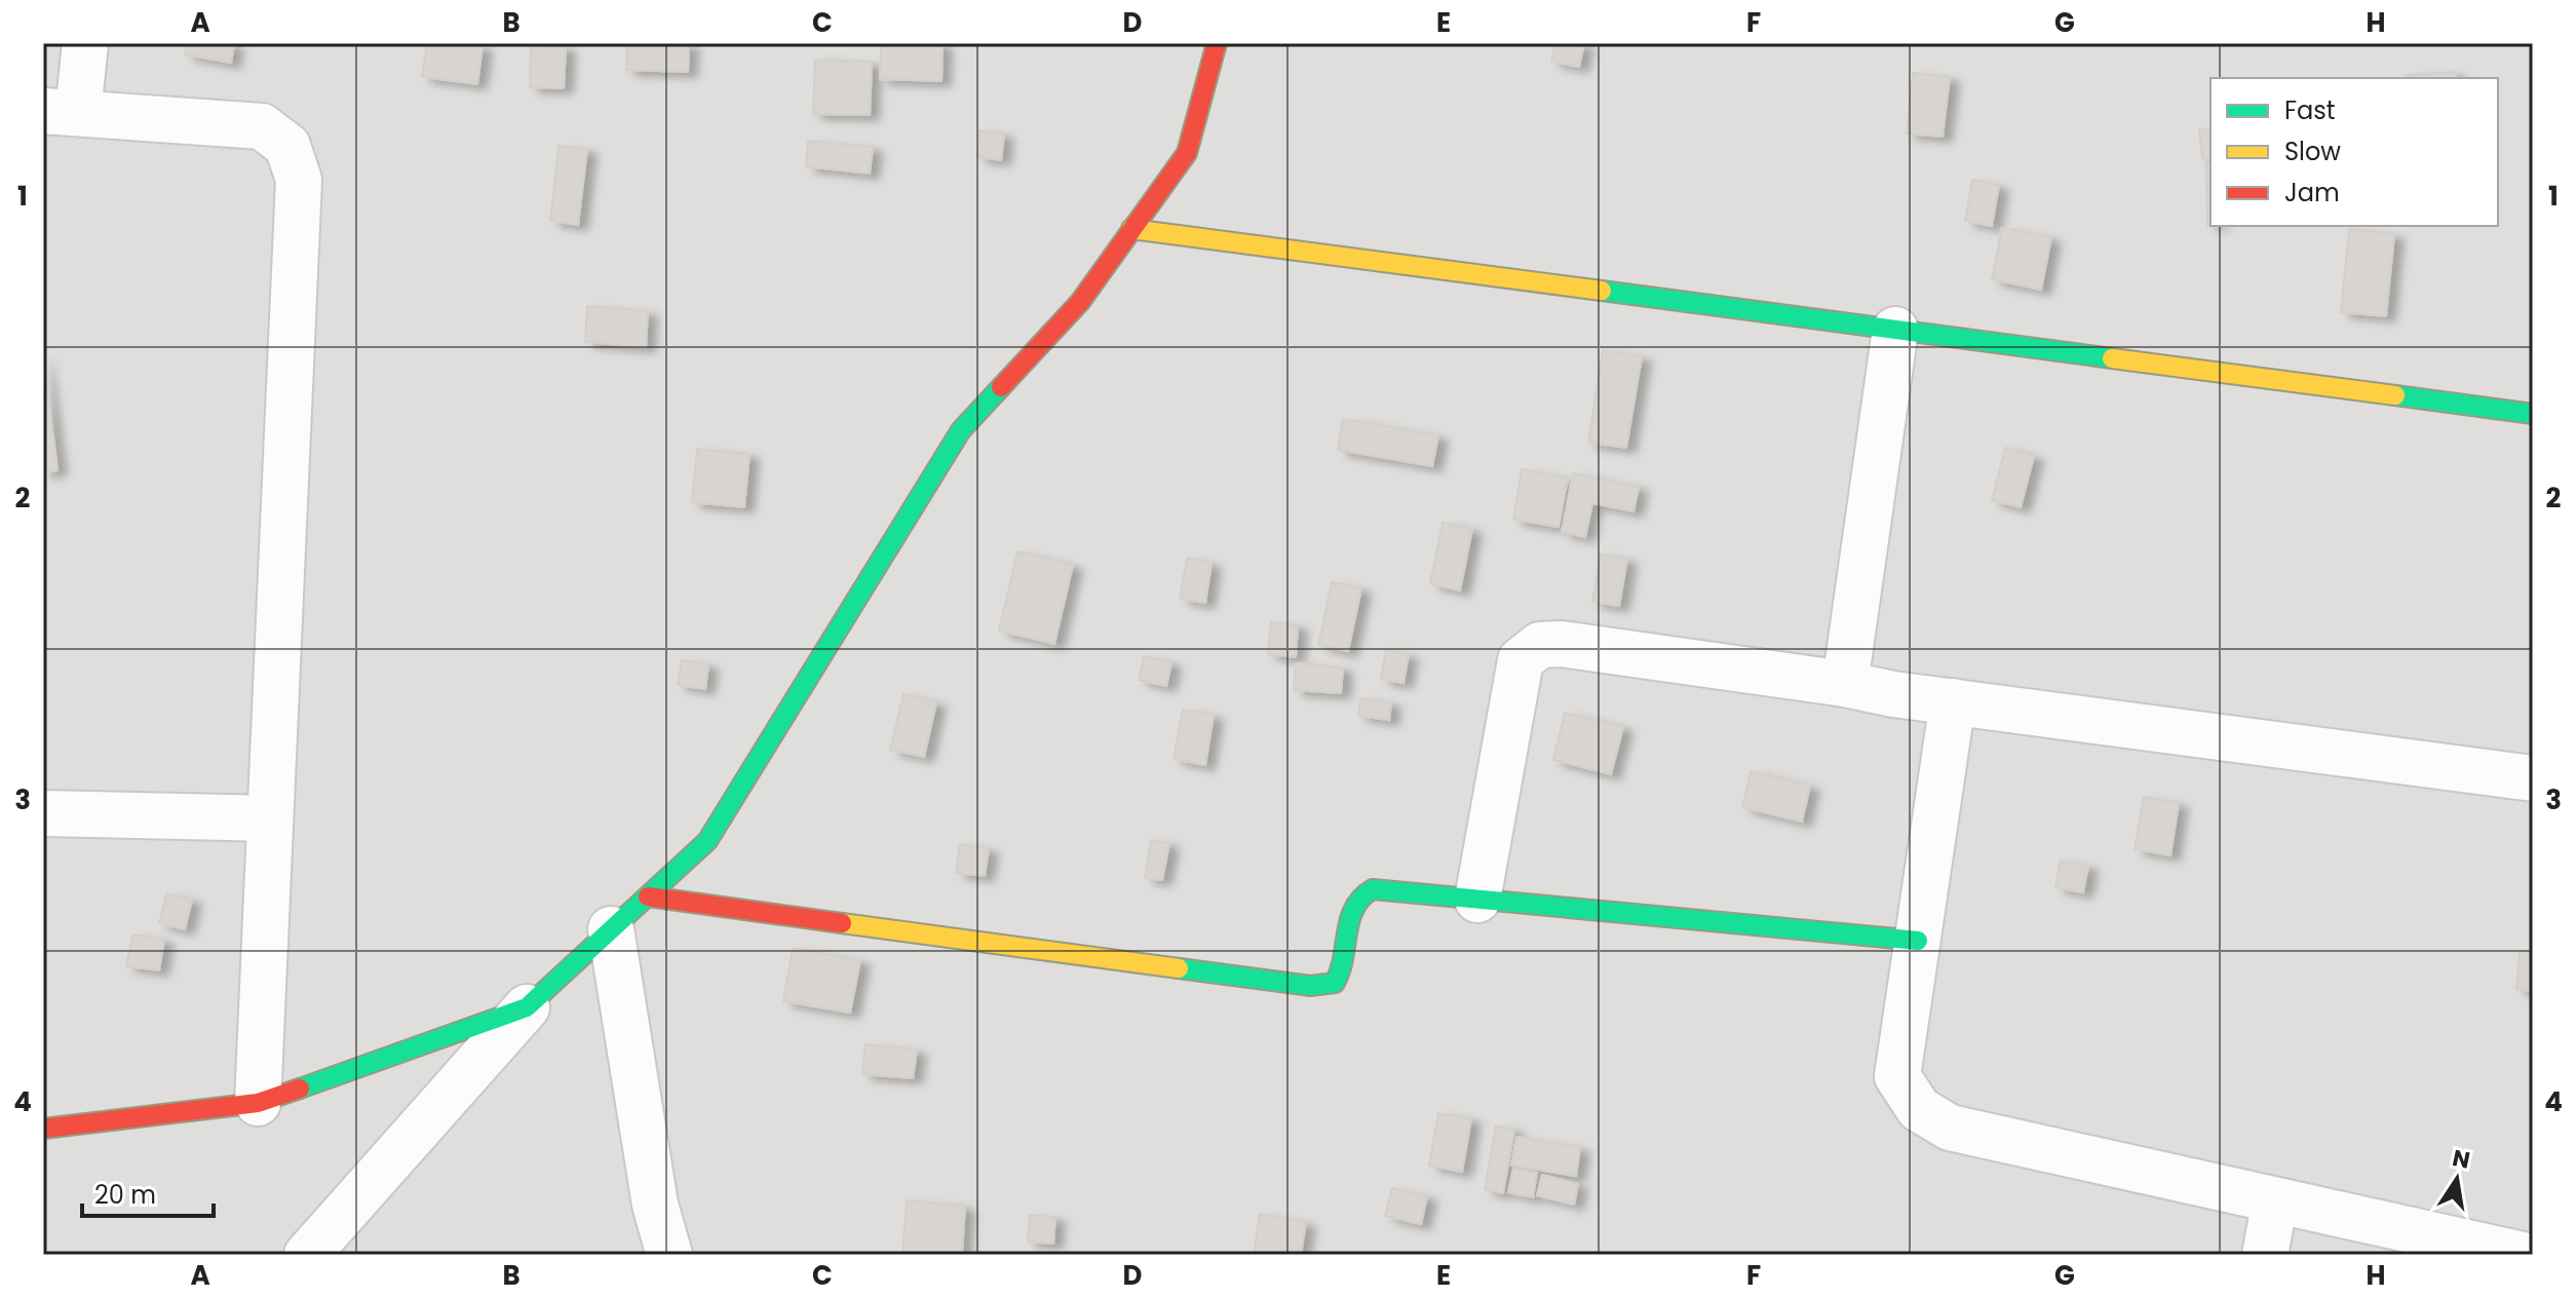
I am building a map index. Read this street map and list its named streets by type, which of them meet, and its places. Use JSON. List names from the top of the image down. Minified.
{"legend":["Fast","Slow","Jam"],"scale_bar":"20 m","north":"top","grid":{"columns":["A","B","C","D","E","F","G","H"],"rows":["1","2","3","4"]}}
